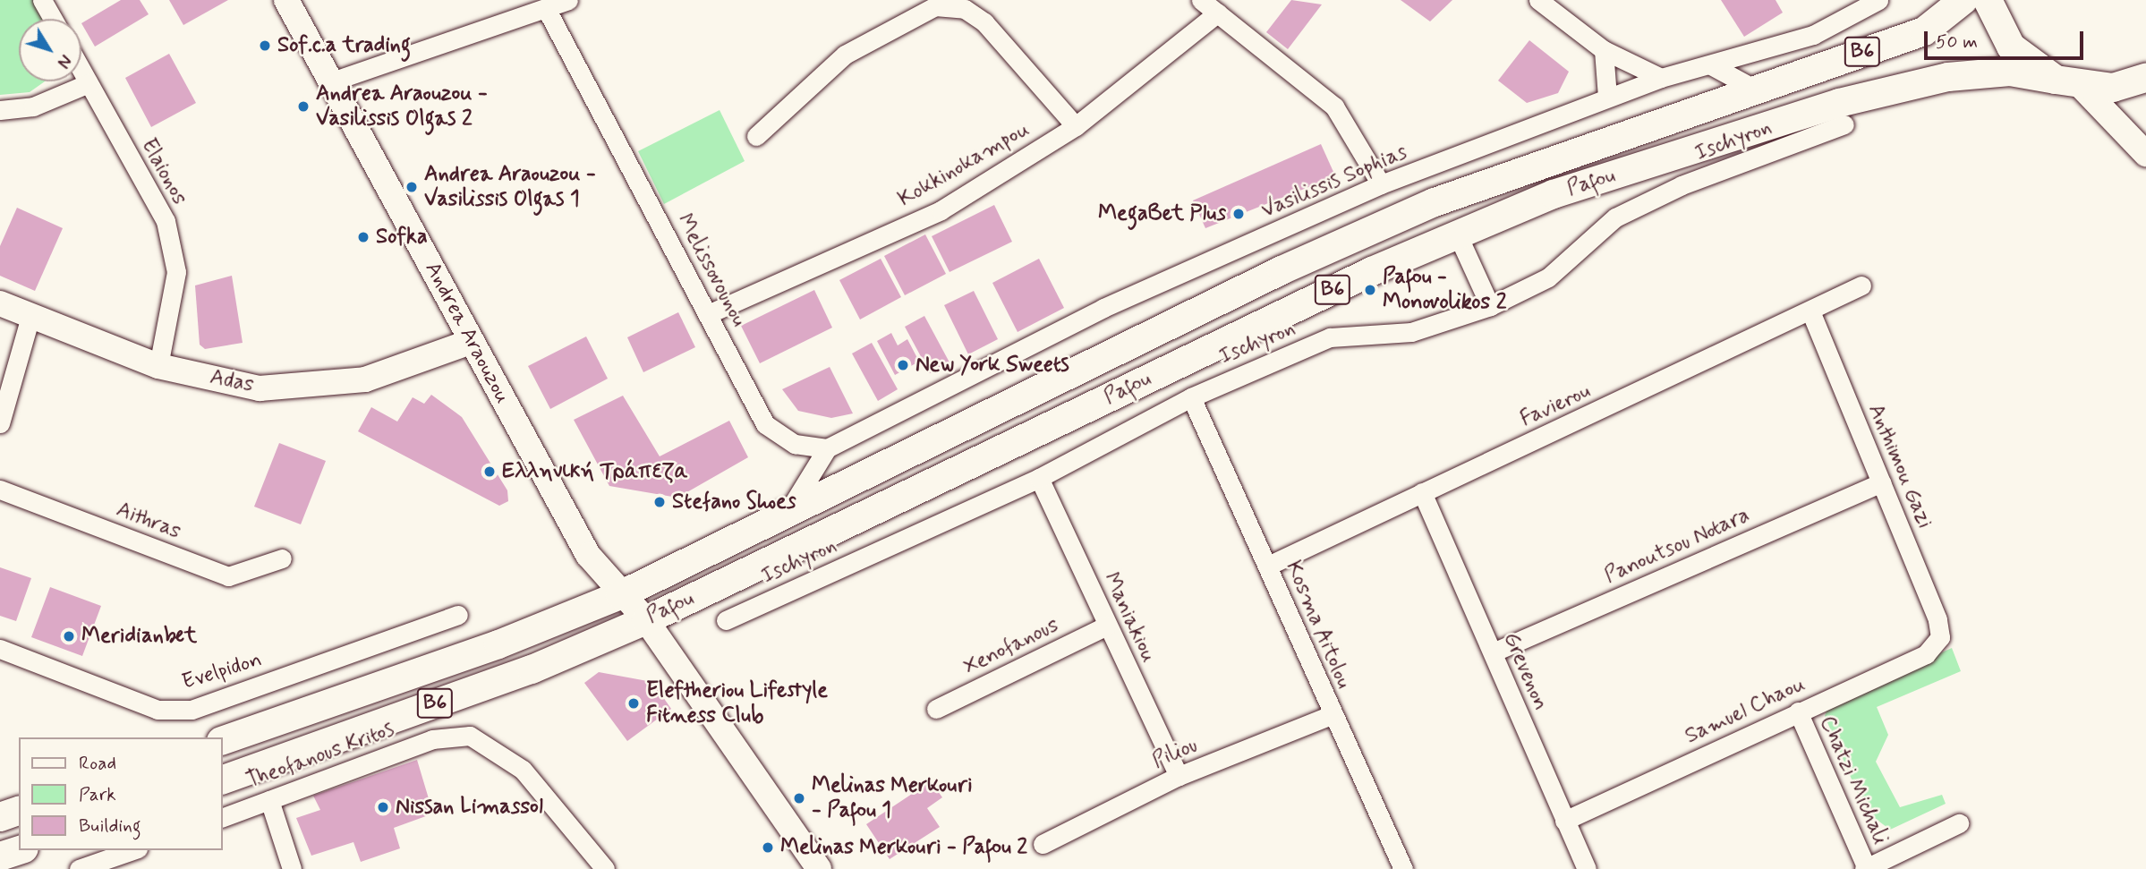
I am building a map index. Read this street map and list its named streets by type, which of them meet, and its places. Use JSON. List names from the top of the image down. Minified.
{"streets":{"main road":["B6","Pafou","Andrea Araouzou","Adas"],"street":["Ischyron","Kokkinokampou","Elaionos","Vasilissis Sophias","Melissovounou","Favierou","Anthimou Gazi","Aithras","Panoutsou Notara","Maniakiou","Kosma Aitolou","Xenofanous","Evelpidon","Grevenon","Samuel Chaou","Piliou","Theofanous Kritos","Chatzi Michali"]},"crossings":[["B6","Pafou"],["Ischyron","Maniakiou"],["Ischyron","Kosma Aitolou"],["Kokkinokampou","Melissovounou"],["Elaionos","Adas"],["Vasilissis Sophias","Melissovounou"],["Pafou","Andrea Araouzou"],["Andrea Araouzou","Adas"],["Favierou","Anthimou Gazi"],["Favierou","Kosma Aitolou"],["Favierou","Grevenon"],["Anthimou Gazi","Panoutsou Notara"],["Anthimou Gazi","Samuel Chaou"],["Panoutsou Notara","Grevenon"],["Maniakiou","Xenofanous"],["Maniakiou","Piliou"],["Kosma Aitolou","Piliou"],["Grevenon","Samuel Chaou"],["Samuel Chaou","Chatzi Michali"]],"places":["Sof.c.a trading","Andrea Araouzou - Vasilissis Olgas 2","Andrea Araouzou - Vasilissis Olgas 1","MegaBet Plus","Sofka","Pafou - Monovolikos 2","New York Sweets","Ελληνική Τράπεζα","Stefano Shoes","Meridianbet","Eleftheriou Lifestyle Fitness Club","Melinas Merkouri - Pafou 1","Nissan Limassol","Melinas Merkouri - Pafou 2"],"legend":["Road","Park","Building"],"scale_bar":"50 m","north":"bottom right"}
